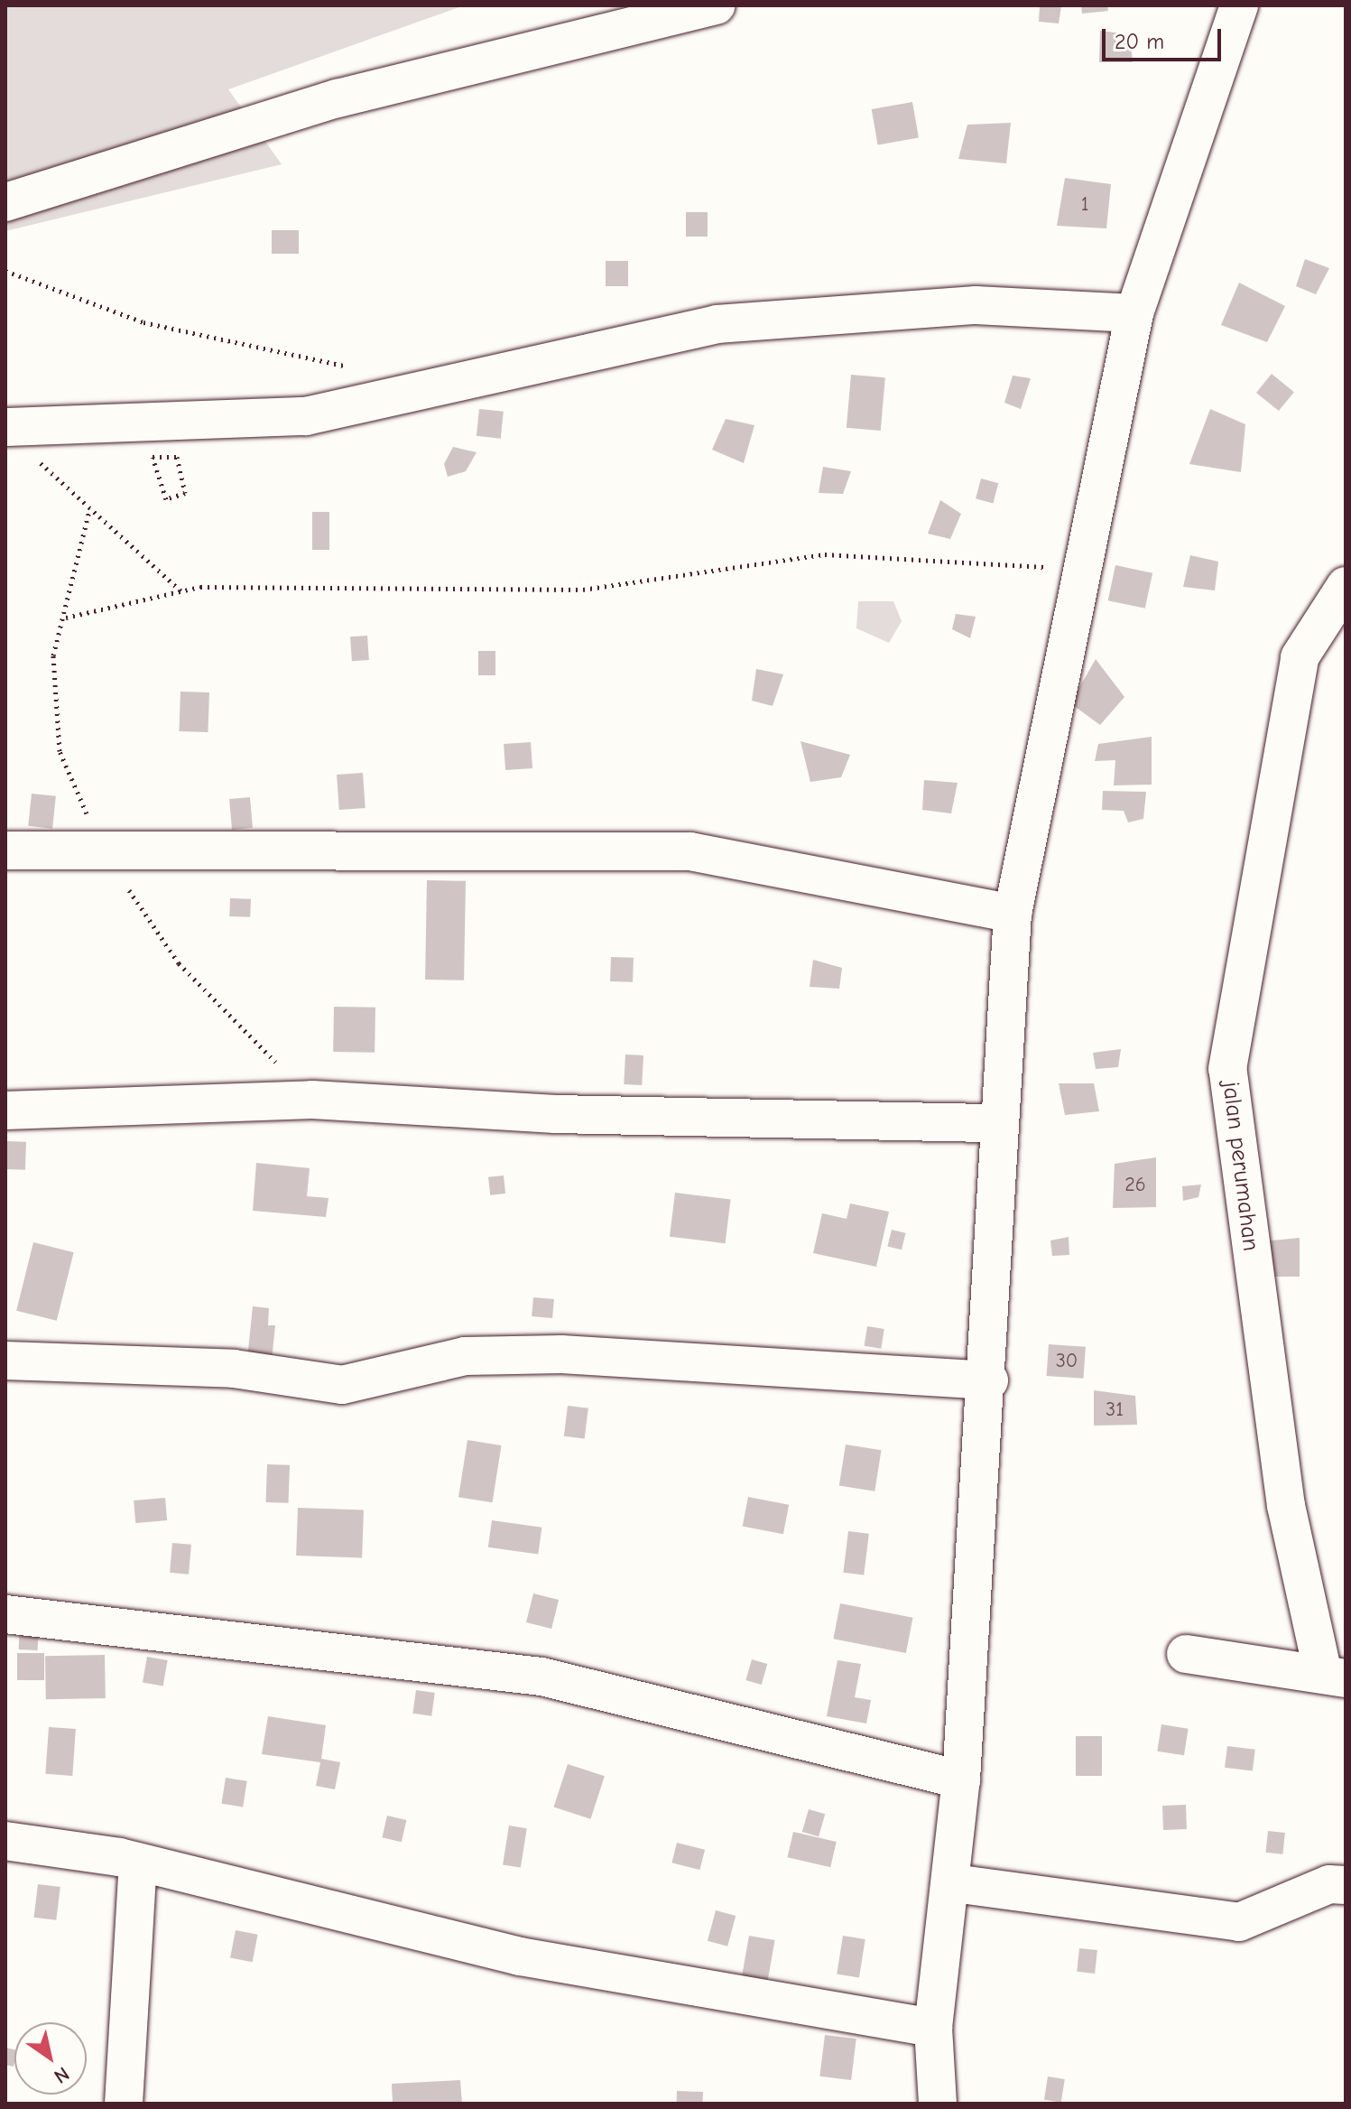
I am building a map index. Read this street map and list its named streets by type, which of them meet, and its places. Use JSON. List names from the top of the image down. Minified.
{"streets":{"street":["jalan perumahan"]},"house_numbers":["1","26","30","31"],"scale_bar":"20 m","north":"bottom right"}
